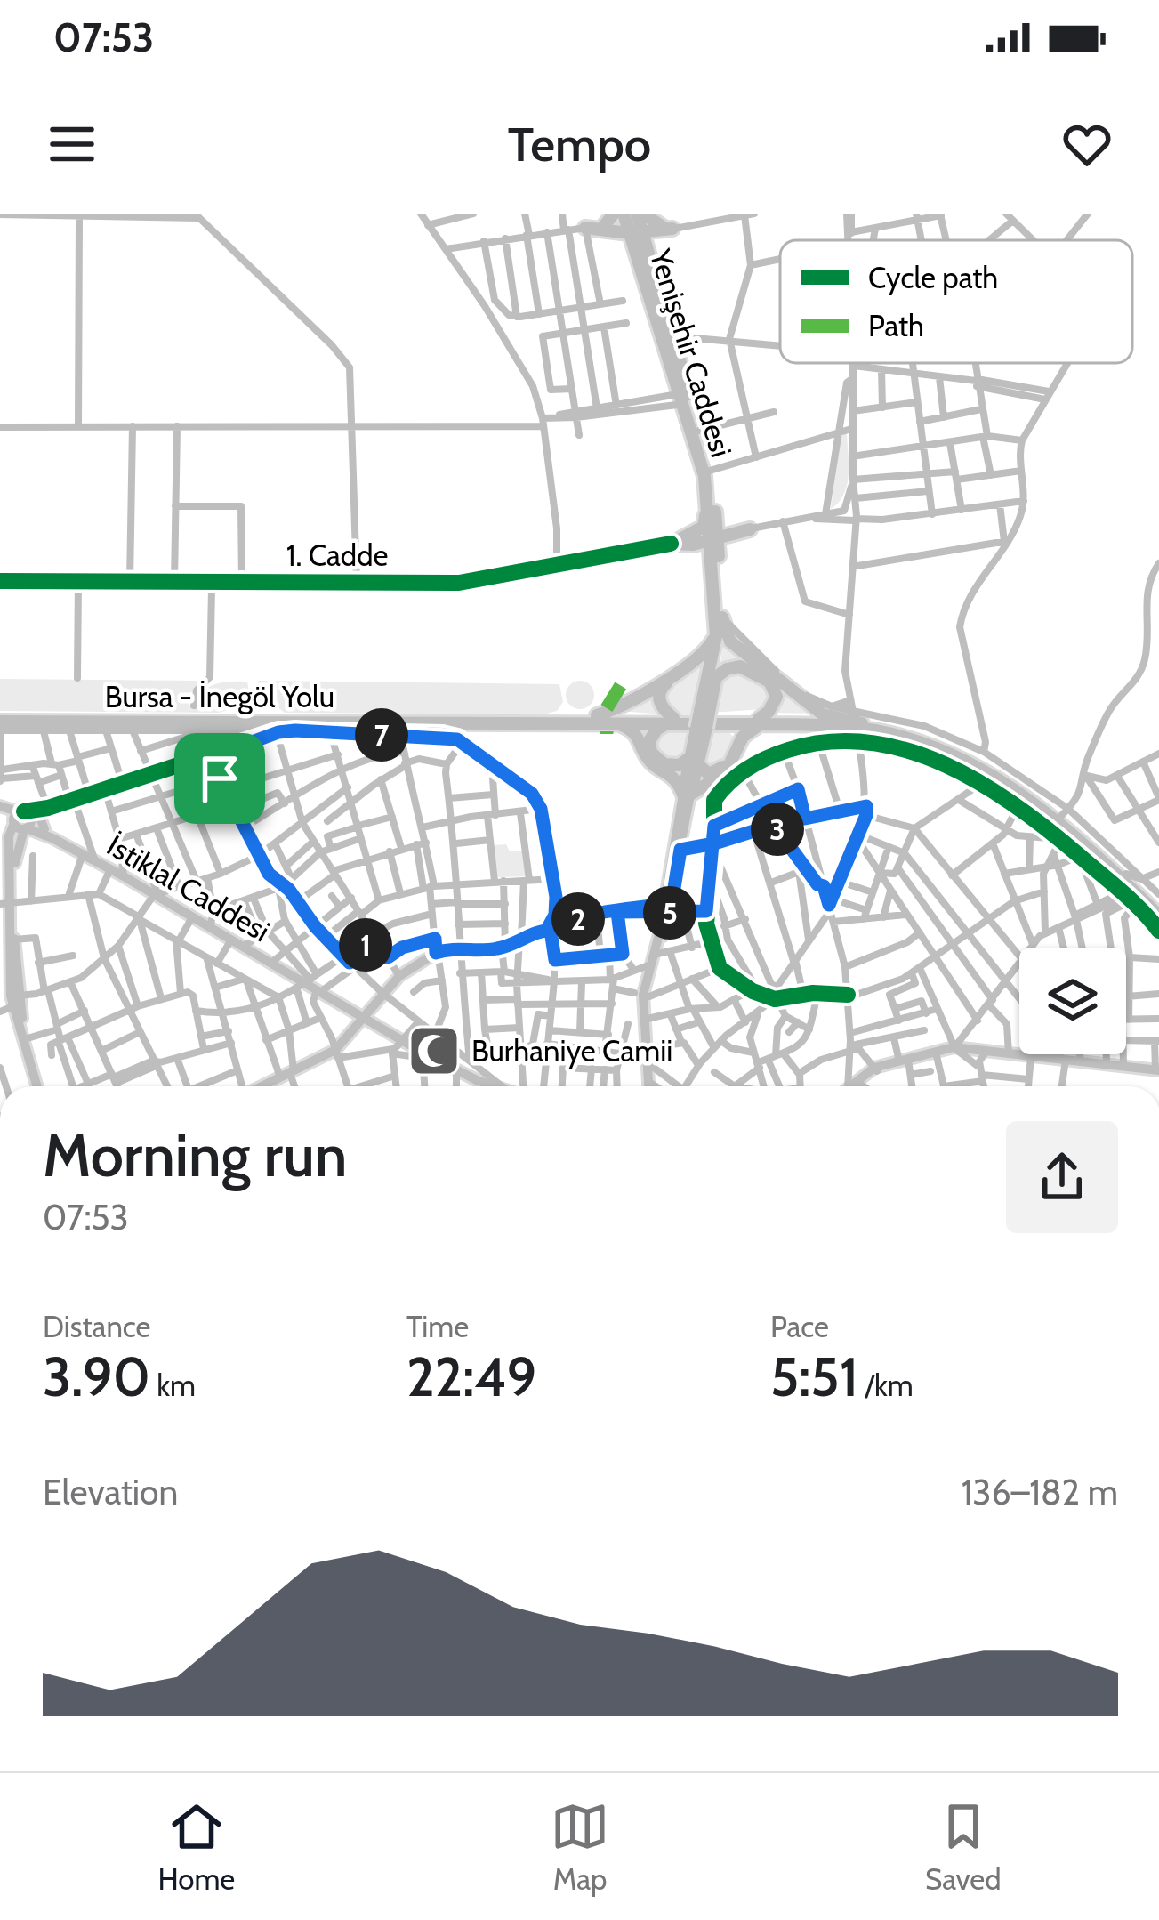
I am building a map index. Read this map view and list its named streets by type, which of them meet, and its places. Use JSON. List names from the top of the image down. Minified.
{"streets":{"highway":["Yenişehir Caddesi","Bursa - İnegöl Yolu"],"main road":["İstiklal Caddesi"],"street":["1. Cadde"]},"places":{"mosque":["Burhaniye Camii"]},"legend":["Cycle path","Path"],"page":{"status":"07:53","header":"Tempo","pins":["7","3","5","2","1"],"heading":["Morning run","07:53"],"stats":[["Distance","3.90 km"],["Time","22:49"],["Pace","5:51 /km"]],"chart":["Elevation","136–182 m"],"tabs":["Home","Map","Saved"]}}
